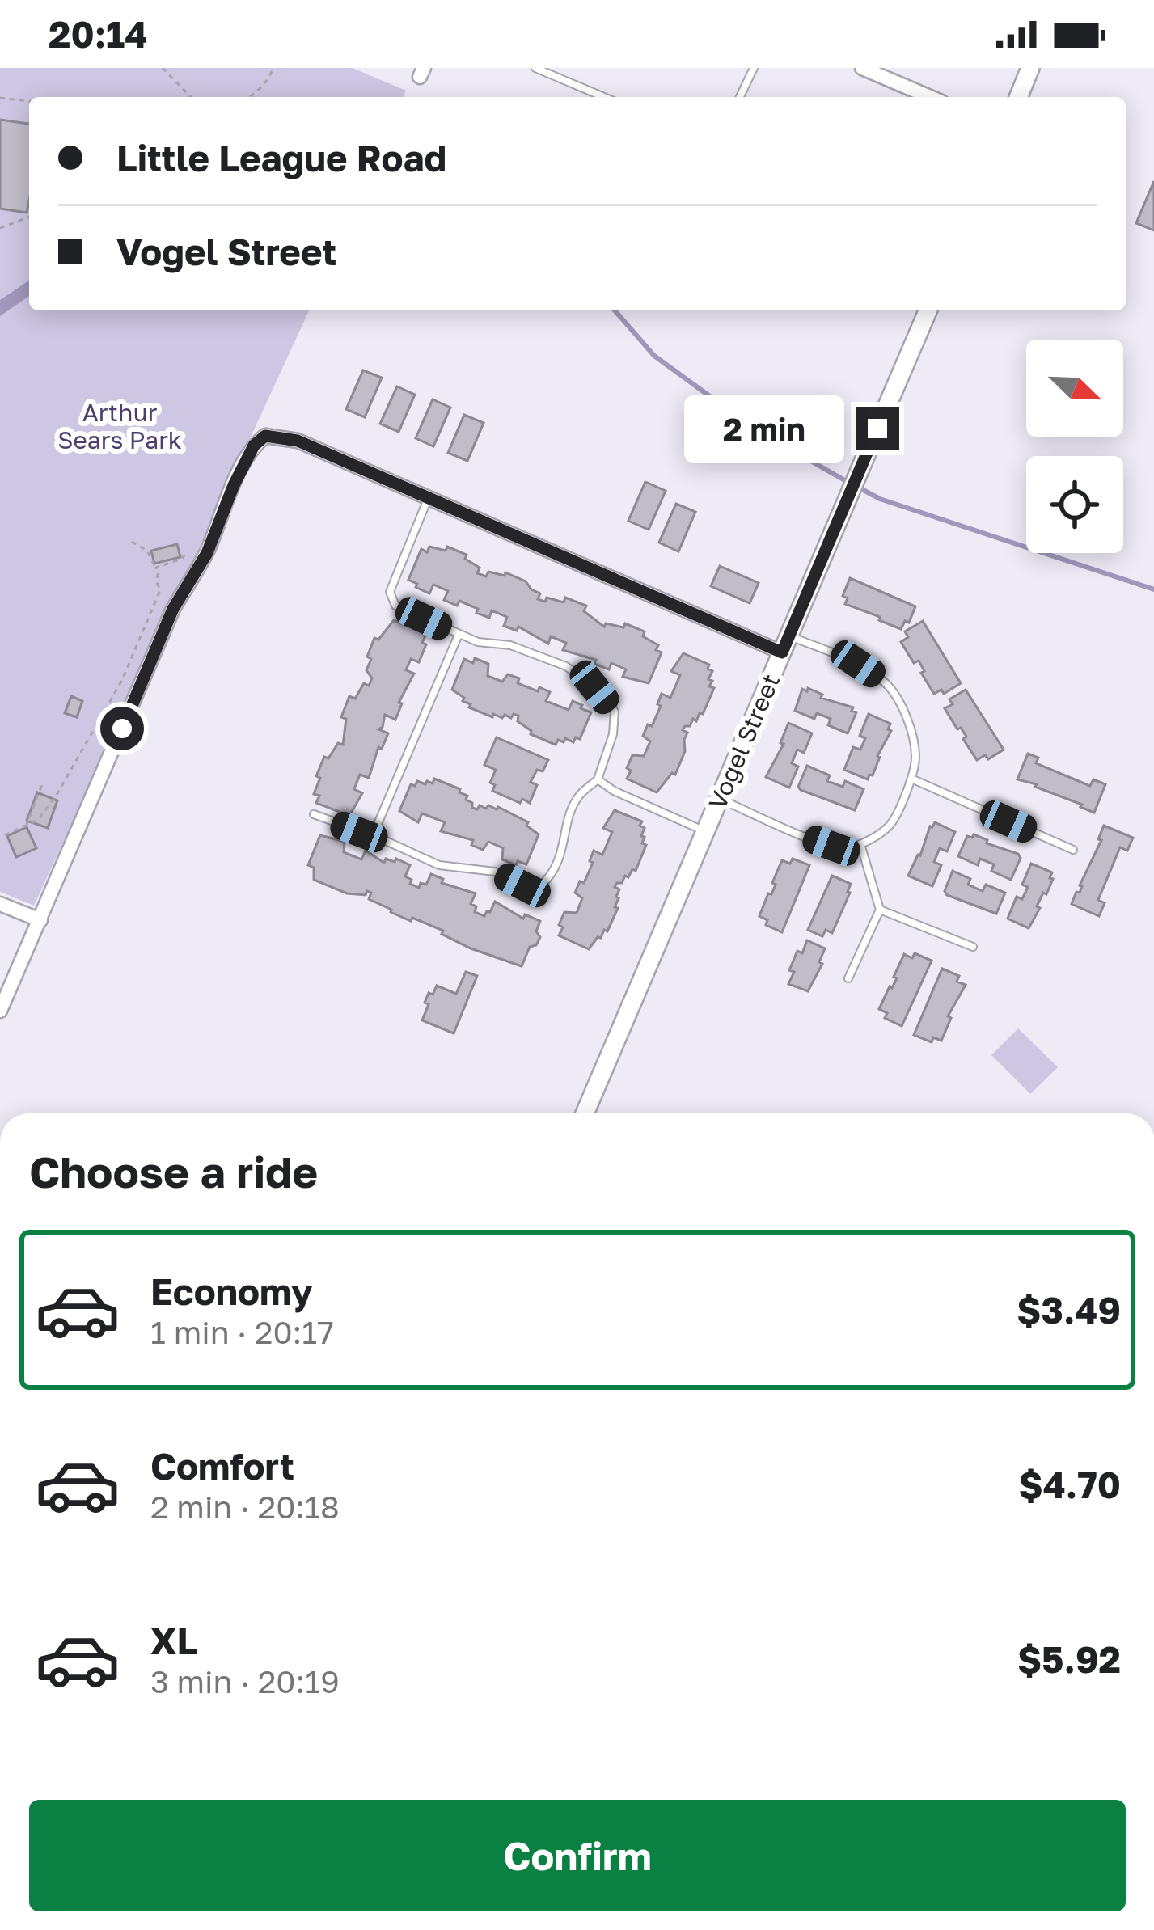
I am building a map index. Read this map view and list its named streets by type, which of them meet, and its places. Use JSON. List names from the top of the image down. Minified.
{"streets":{"street":["Vogel Street"]},"parks":["Arthur Sears Park"],"north":"bottom right","page":{"status":"20:14","banner":["Little League Road","Vogel Street"],"bubble":"2 min","heading":"Choose a ride","list":[{"name":"Economy","note":"1 min · 20:17","value":"$3.49"},{"name":"Comfort","note":"2 min · 20:18","value":"$4.70"},{"name":"XL","note":"3 min · 20:19","value":"$5.92"}],"buttons":"Confirm"}}
